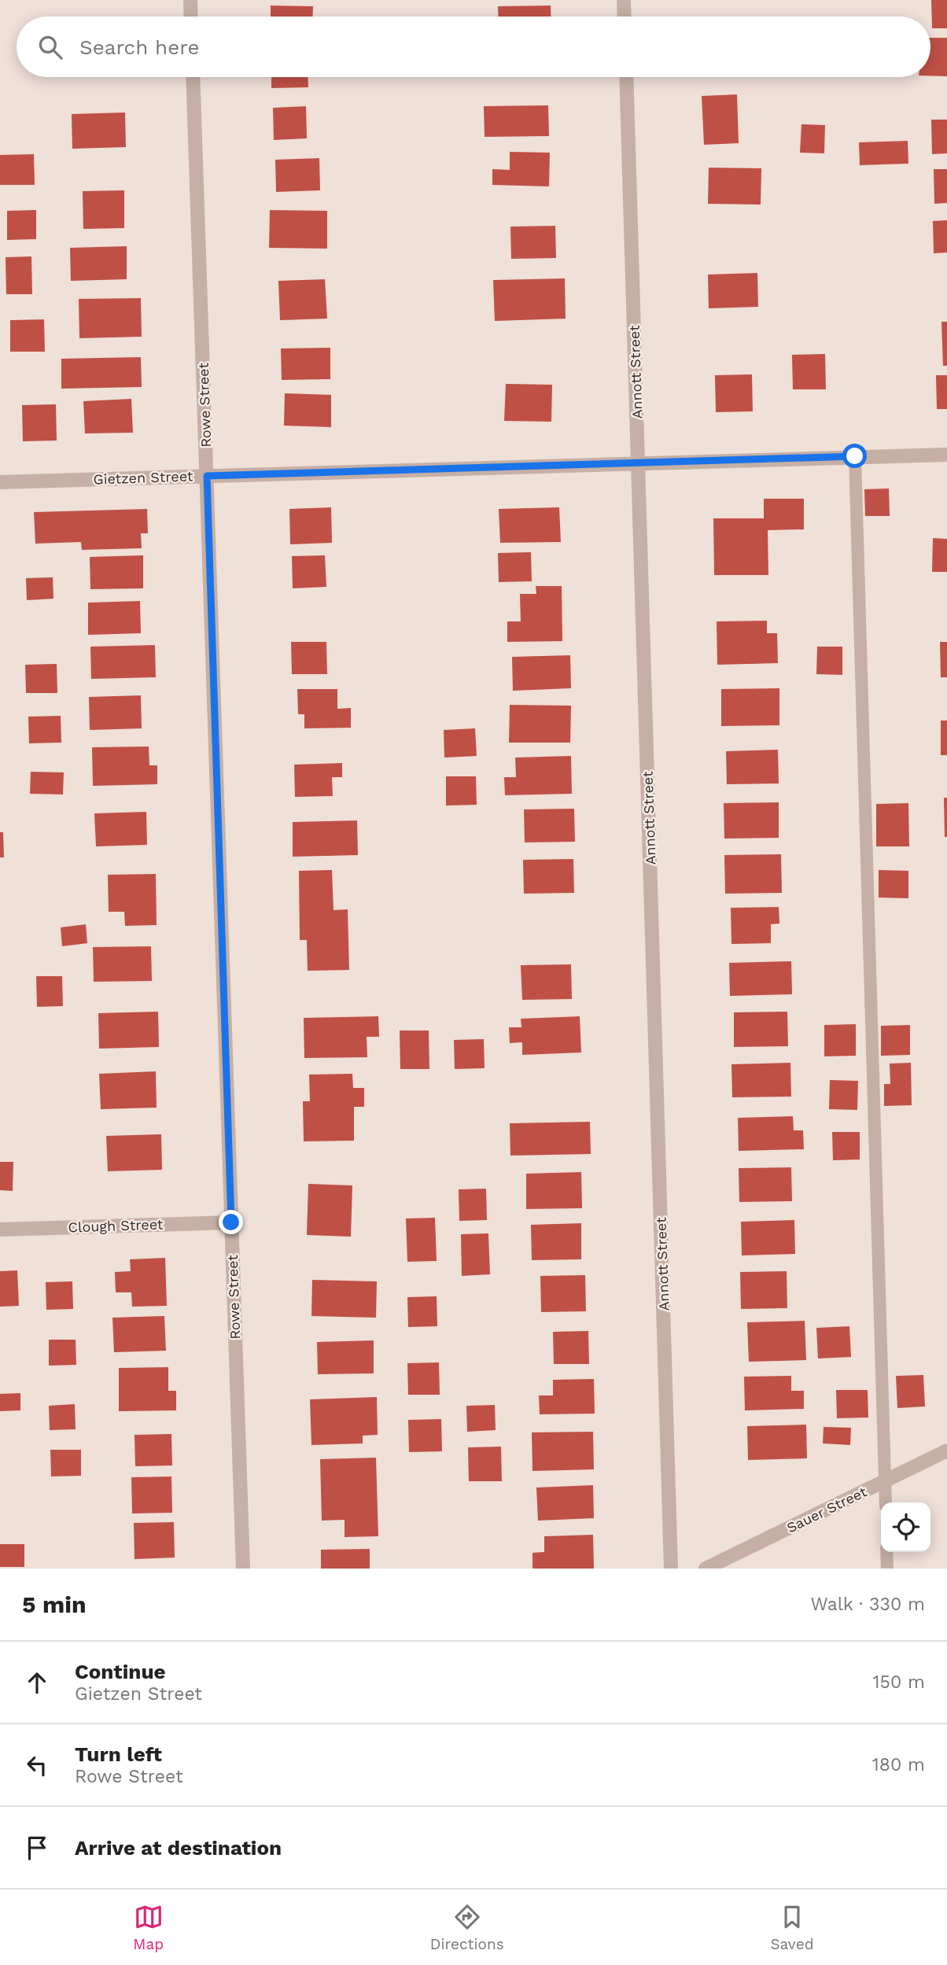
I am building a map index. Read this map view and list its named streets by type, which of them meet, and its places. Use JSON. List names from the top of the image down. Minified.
{"streets":{"street":["Annott Street","Rowe Street","Gietzen Street","Clough Street","Sauer Street"]},"crossings":[["Annott Street","Gietzen Street"],["Rowe Street","Gietzen Street"],["Rowe Street","Clough Street"]],"page":{"search":"Search here","heading":["5 min","Walk · 330 m"],"list":[["Continue","Gietzen Street","150 m"],["Turn left","Rowe Street","180 m"],"Arrive at destination"],"nav":["Map","Directions","Saved"]}}
